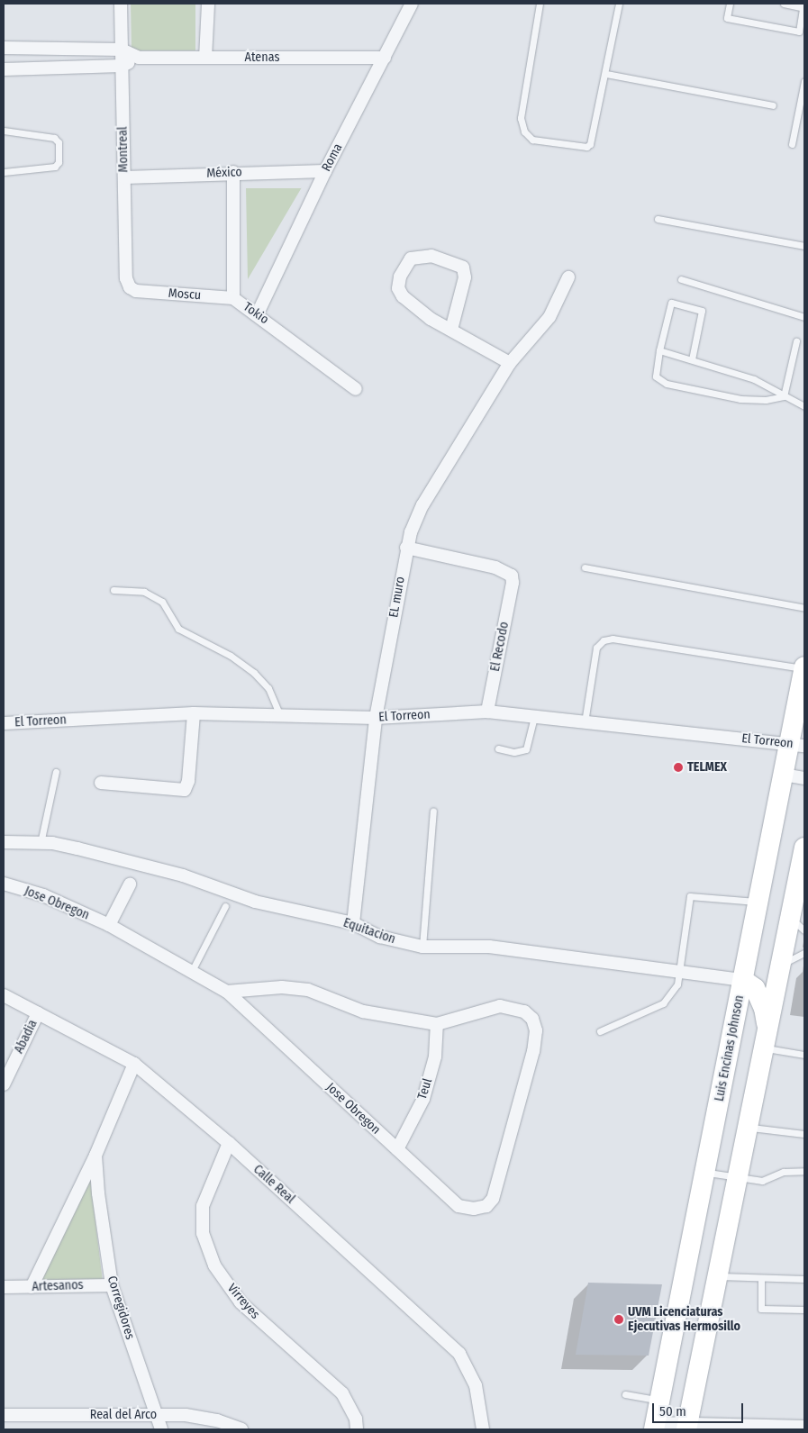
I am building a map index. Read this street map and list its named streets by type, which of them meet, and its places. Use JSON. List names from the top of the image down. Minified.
{"streets":{"main road":["Luis Encinas Johnson"],"street":["Atenas","Montreal","Roma","México","Moscu","Tokio","EL muro","El Recodo","El Torreon","Jose Obregon","Equitacion","Abadia","Teul","Calle Real","Artesanos","Virreyes","Corregidores","Real del Arco"]},"crossings":[["Atenas","Montreal"],["Atenas","Roma"],["Montreal","México"],["Montreal","Moscu"],["Roma","México"],["Roma","Tokio"],["México","Tokio"],["Moscu","Tokio"],["EL muro","El Recodo"],["EL muro","El Torreon"],["EL muro","Equitacion"],["El Recodo","El Torreon"],["El Torreon","Luis Encinas Johnson"],["Jose Obregon","Teul"],["Equitacion","Luis Encinas Johnson"],["Abadia","Calle Real"],["Calle Real","Virreyes"],["Calle Real","Corregidores"],["Artesanos","Corregidores"],["Corregidores","Real del Arco"]],"places":["TELMEX","UVM Licenciaturas Ejecutivas Hermosillo"],"scale_bar":"50 m"}
